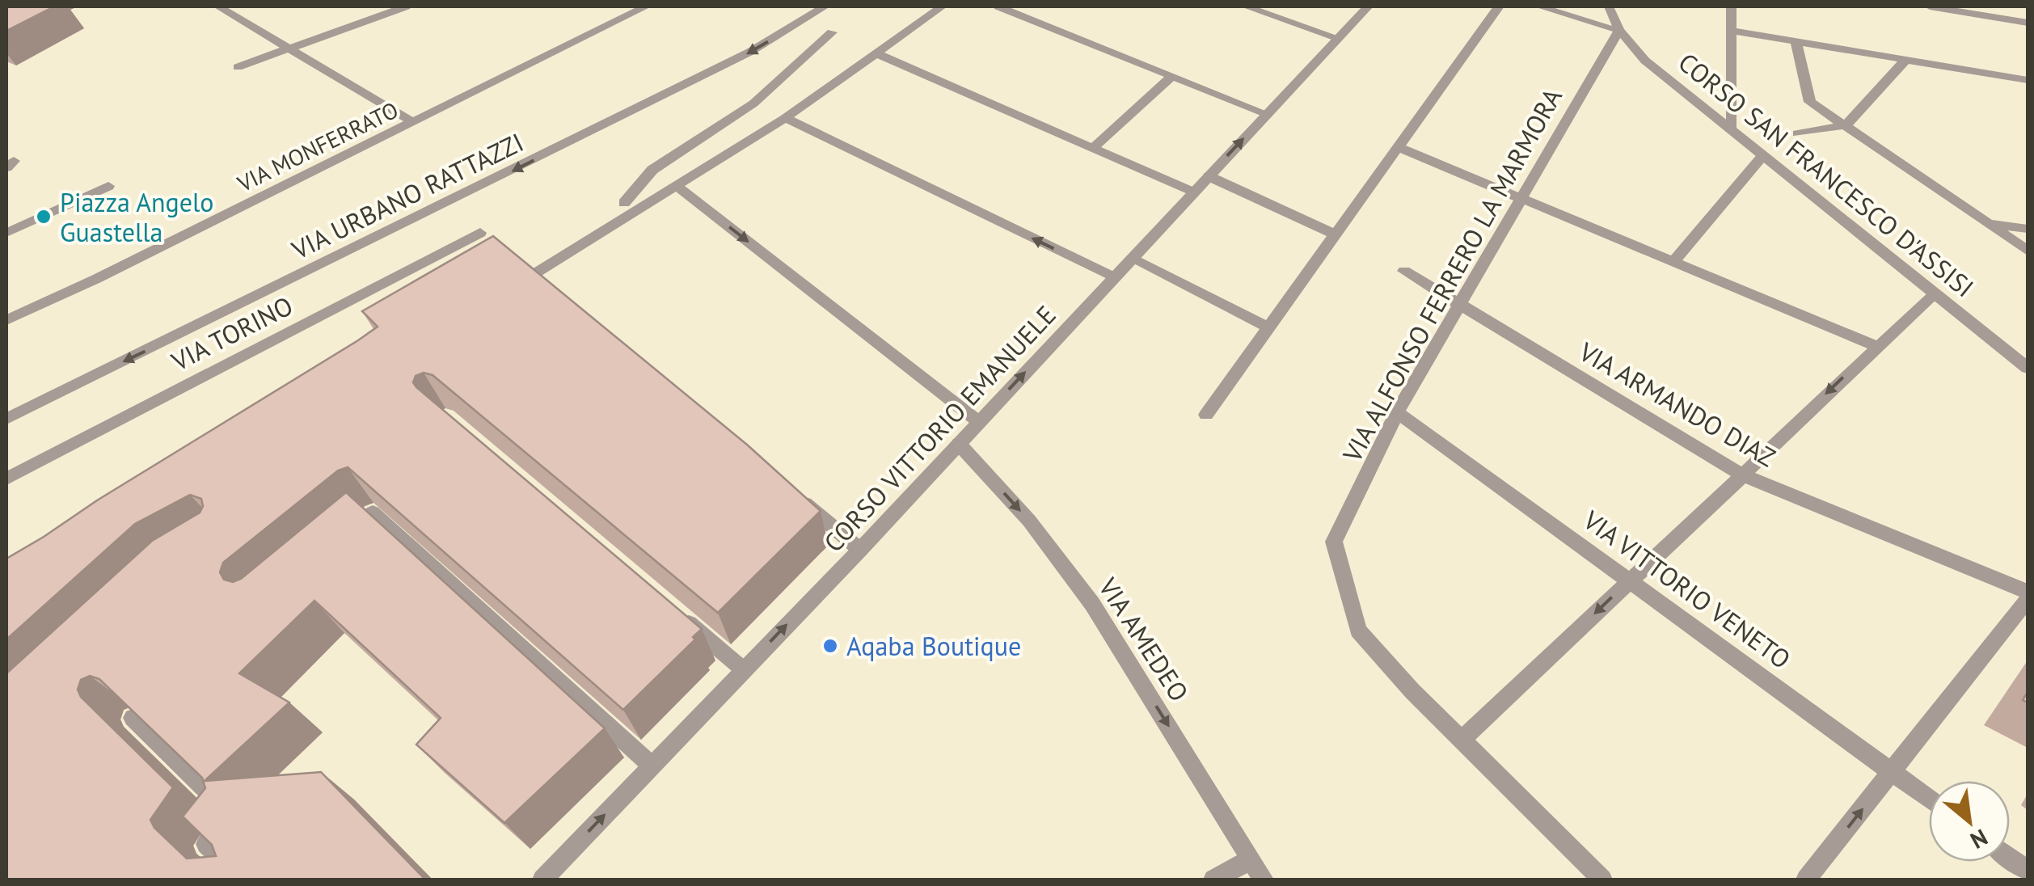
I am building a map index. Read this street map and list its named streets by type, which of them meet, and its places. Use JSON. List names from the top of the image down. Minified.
{"streets":{"street":["VIA MONFERRATO","CORSO SAN FRANCESCO D'ASSISI","VIA URBANO RATTAZZI","VIA ALFONSO FERRERO LA MARMORA","VIA TORINO","VIA ARMANDO DIAZ","CORSO VITTORIO EMANUELE","VIA VITTORIO VENETO","VIA AMEDEO"]},"crossings":[["CORSO SAN FRANCESCO D'ASSISI","VIA ALFONSO FERRERO LA MARMORA"],["VIA ALFONSO FERRERO LA MARMORA","VIA ARMANDO DIAZ"],["VIA ALFONSO FERRERO LA MARMORA","VIA VITTORIO VENETO"],["CORSO VITTORIO EMANUELE","VIA AMEDEO"]],"one_way":["CORSO VITTORIO EMANUELE","VIA AMEDEO"],"places":["Piazza Angelo Guastella","Aqaba Boutique"],"north":"bottom right"}
